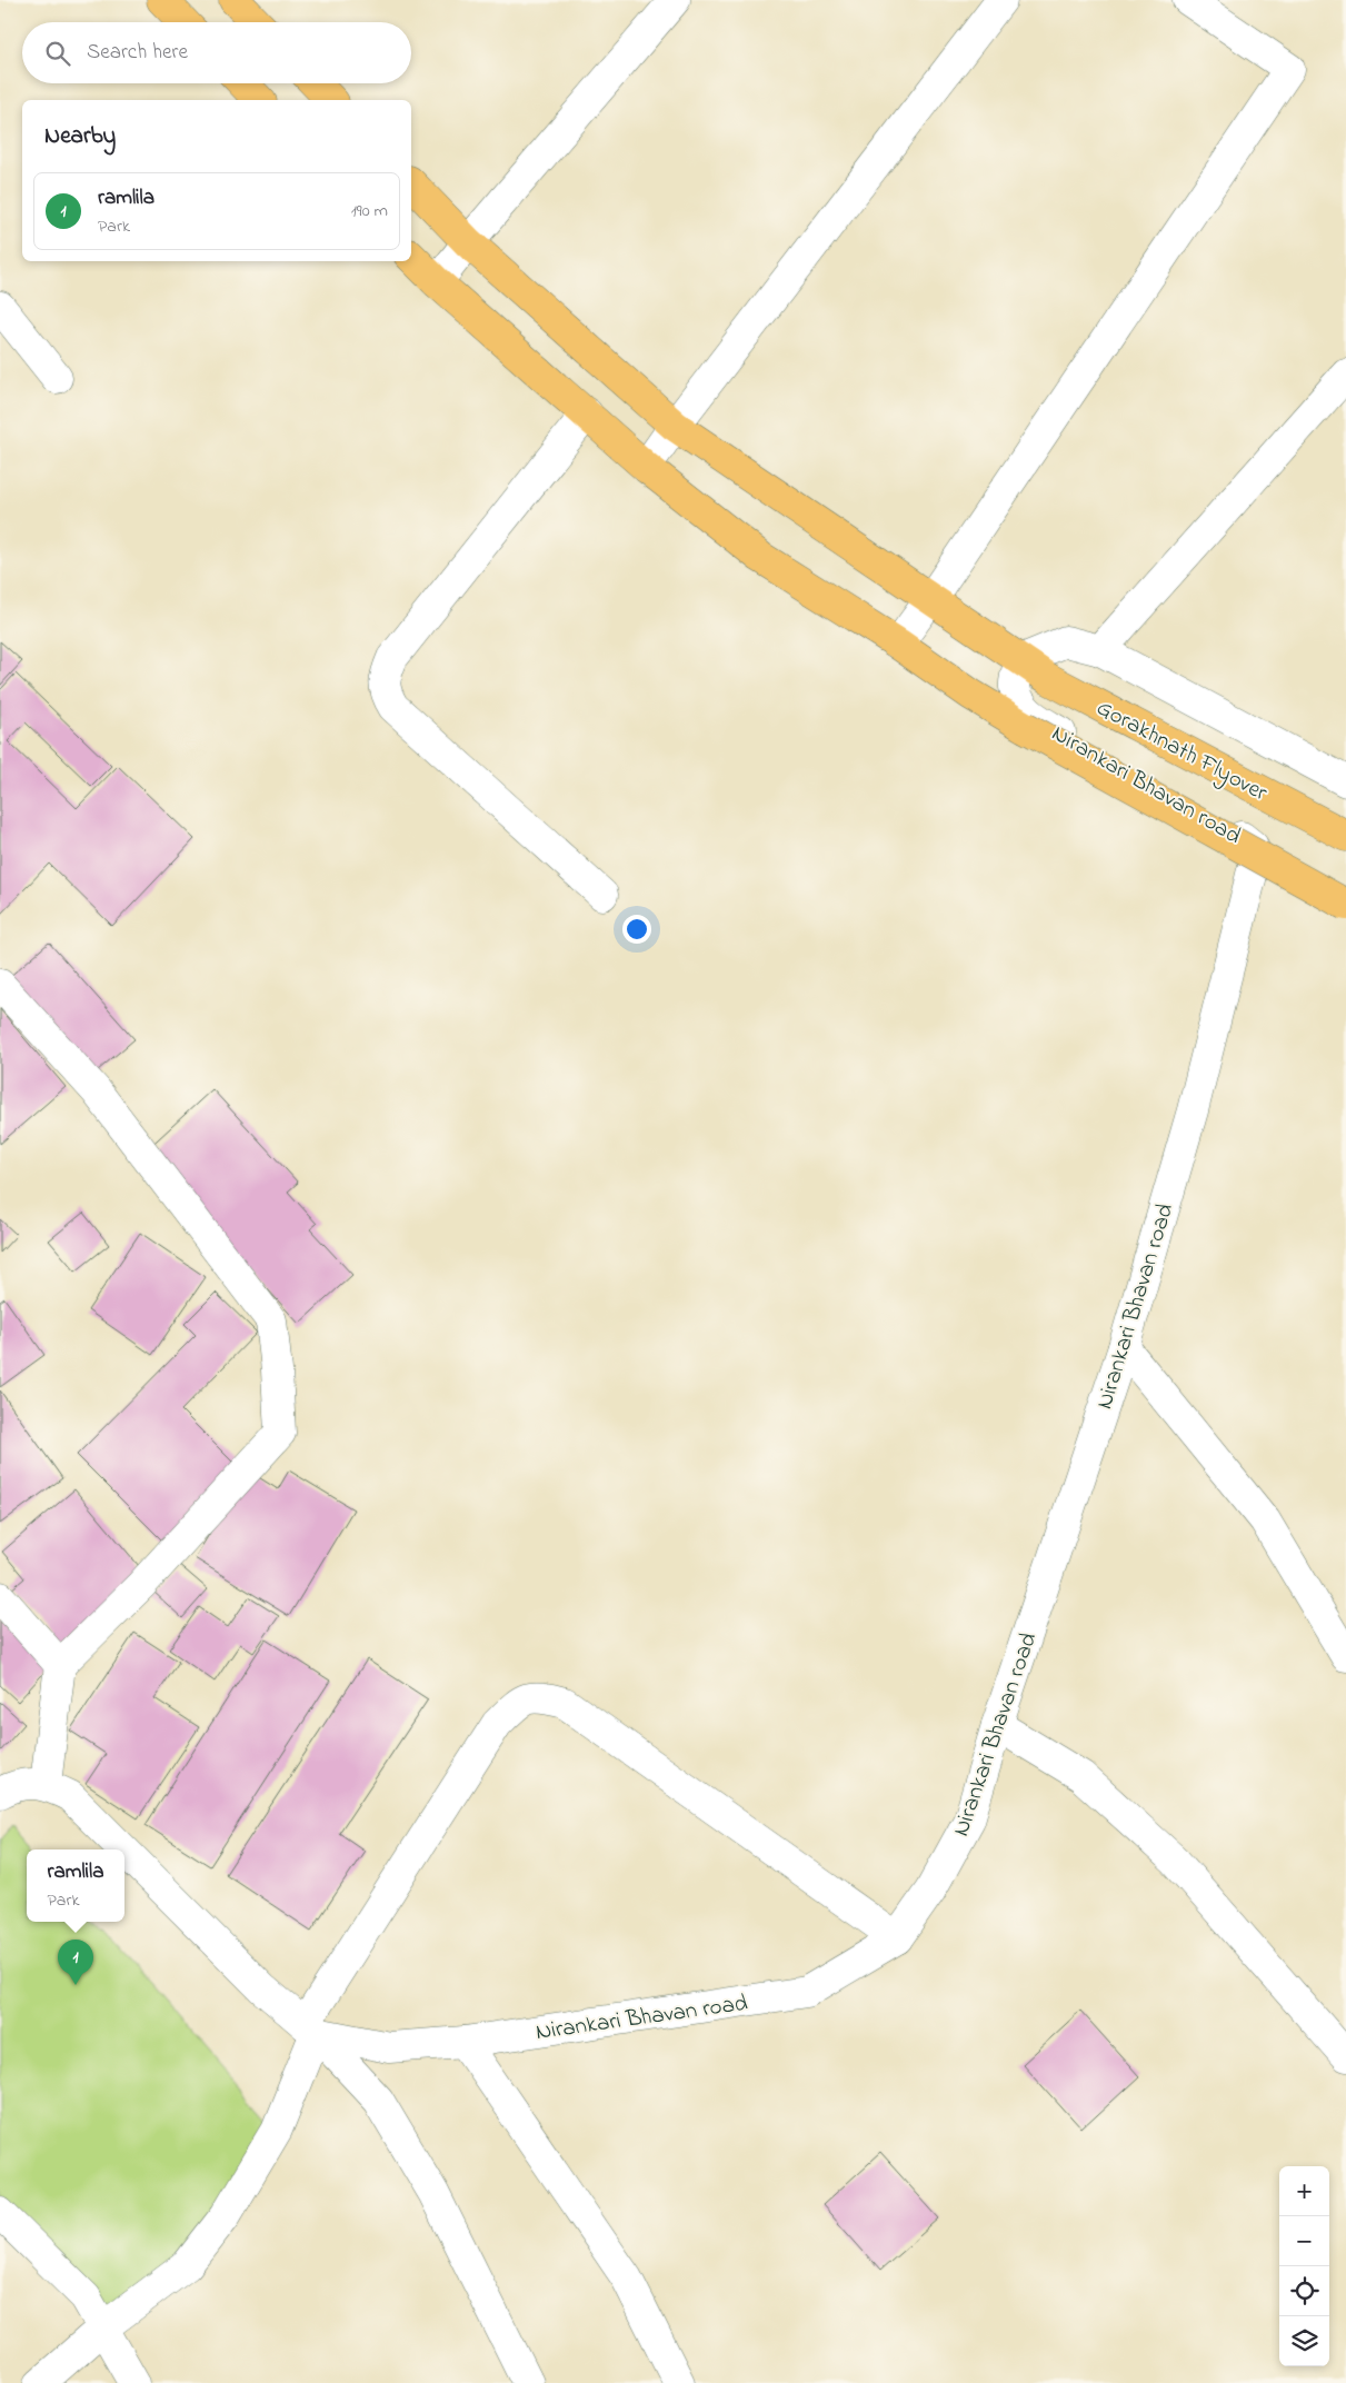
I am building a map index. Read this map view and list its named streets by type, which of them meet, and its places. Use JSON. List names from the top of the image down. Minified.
{"streets":{"main road":["Gorakhnath Flyover"],"street":["Nirankari Bhavan road"]},"crossings":[["Gorakhnath Flyover","Nirankari Bhavan road"]],"page":{"search":"Search here","heading":"Nearby","list":[{"mark":"1","name":"ramlila","note":"Park","value":"190 m"}],"popup":["ramlila","Park"],"pins":"1","map_buttons":["+","−"]}}
